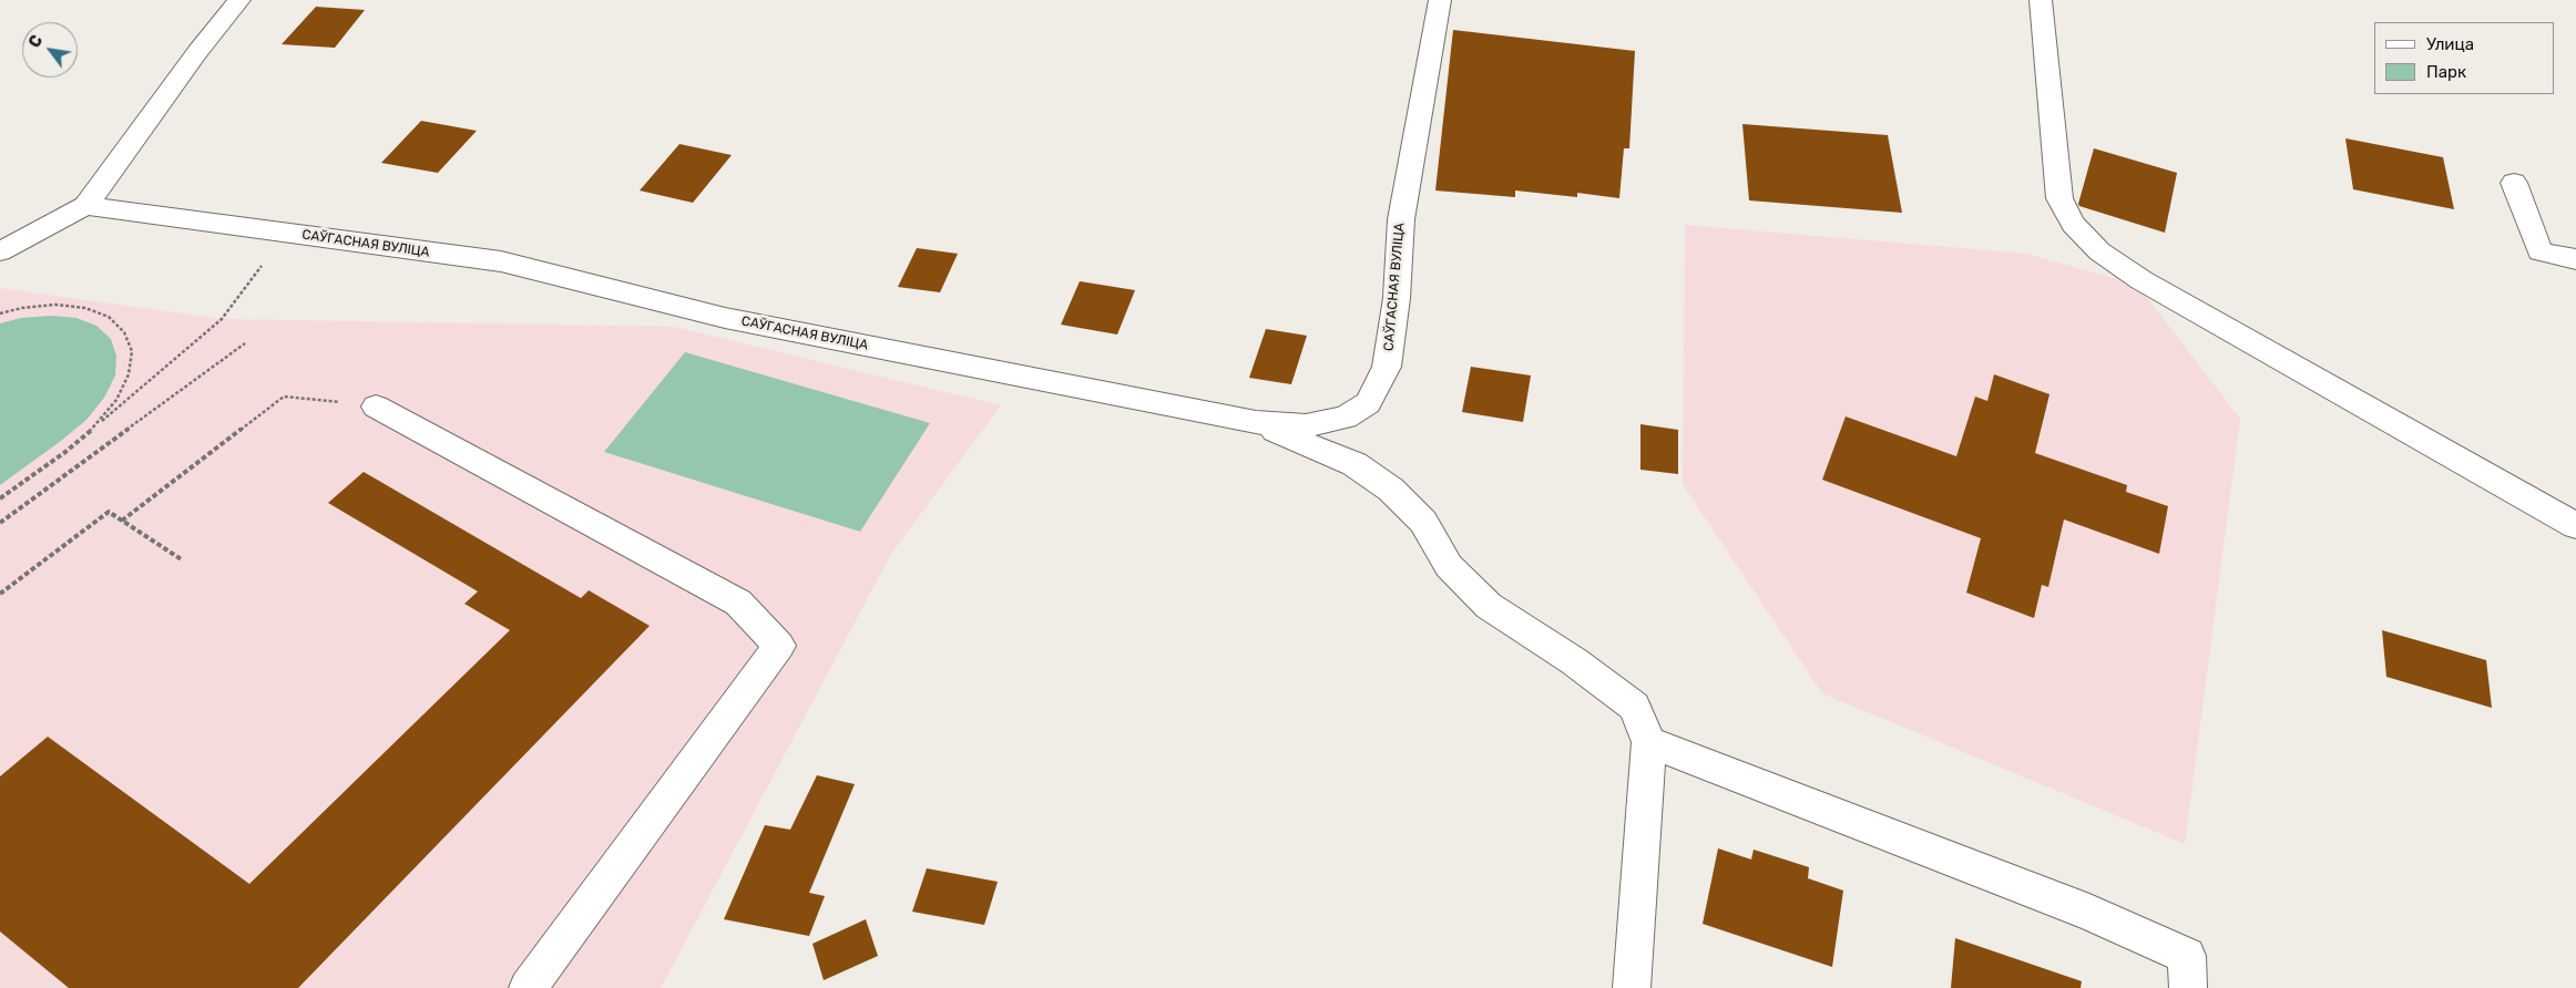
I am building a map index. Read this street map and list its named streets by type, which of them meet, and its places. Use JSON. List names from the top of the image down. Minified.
{"streets":{"street":["САЎГАСНАЯ ВУЛІЦА"]},"legend":["Улица","Парк"],"north":"top left"}
